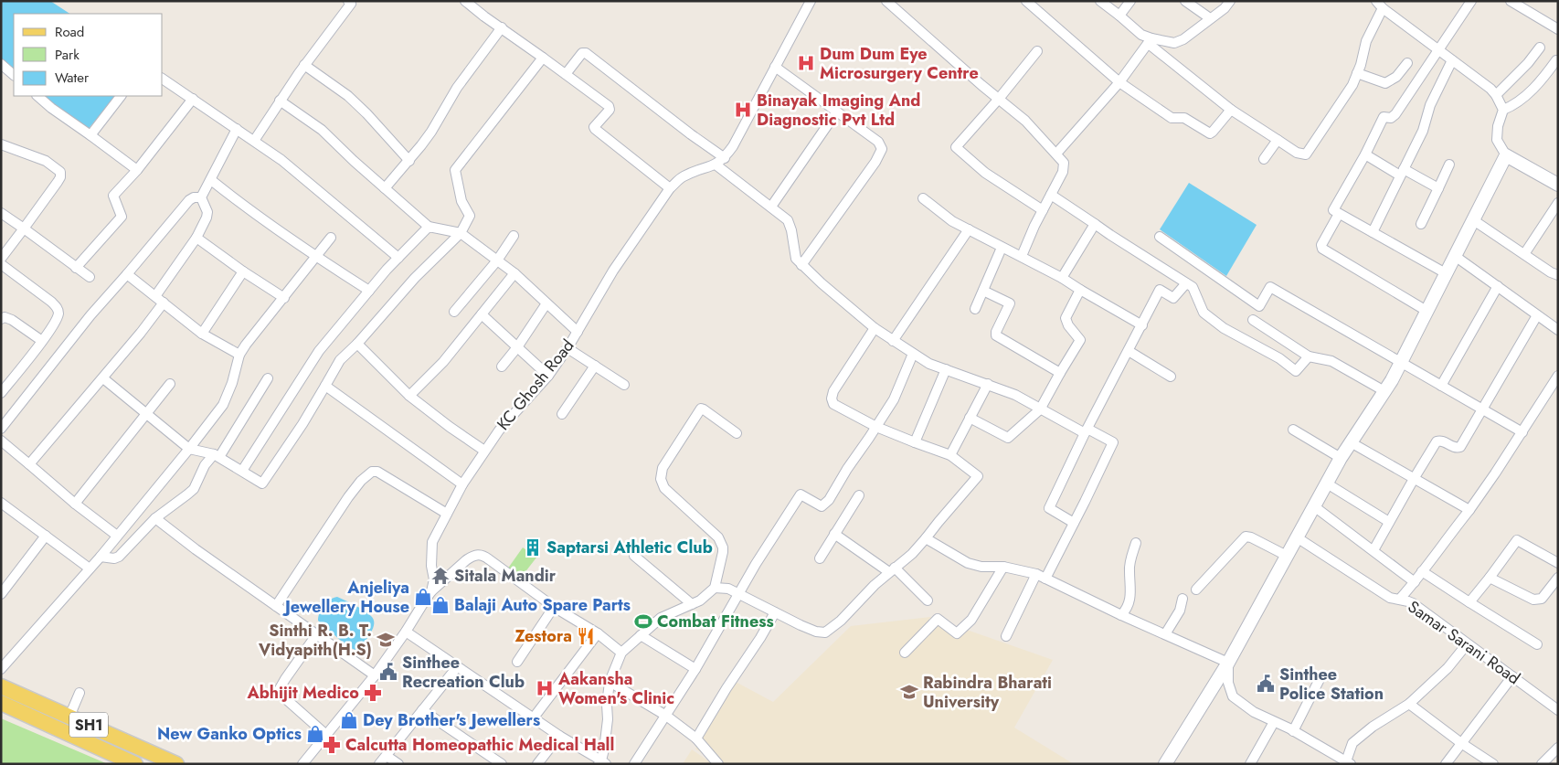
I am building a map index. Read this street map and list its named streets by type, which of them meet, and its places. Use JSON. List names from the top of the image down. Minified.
{"streets":{"main road":["SH1"],"street":["KC Ghosh Road","Samar Sarani Road"]},"places":{"hospital":["Dum Dum Eye Microsurgery Centre","Binayak Imaging And Diagnostic Pvt Ltd","Aakansha Women's Clinic"],"building":["Saptarsi Athletic Club"],"temple":["Sitala Mandir"],"shop":["Anjeliya Jewellery House","Balaji Auto Spare Parts","Dey Brother's Jewellers","New Ganko Optics"],"sports":["Combat Fitness"],"restaurant":["Zestora"],"school or university":["Sinthi R. B. T. Vidyapith(H.S)","Rabindra Bharati University"],"public building":["Sinthee Recreation Club","Sinthee Police Station"],"pharmacy":["Abhijit Medico","Calcutta Homeopathic Medical Hall"]},"legend":["Road","Park","Water"]}
